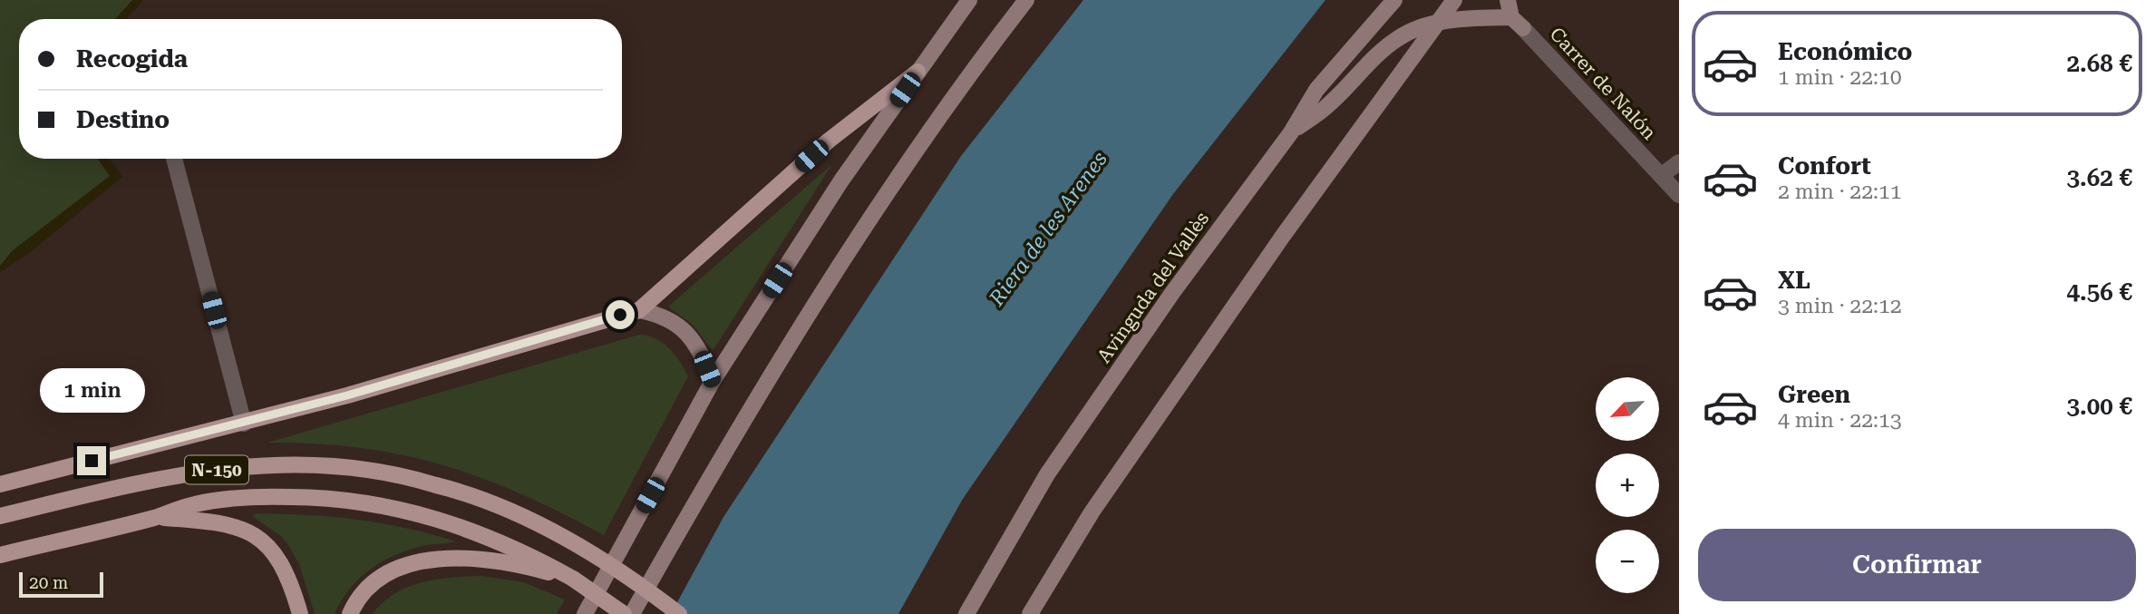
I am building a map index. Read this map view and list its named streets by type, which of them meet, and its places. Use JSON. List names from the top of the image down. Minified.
{"streets":{"main road":["Avinguda del Vallès","N-150"],"street":["Carrer de Nalón"]},"water":["Riera de les Arenes"],"scale_bar":"20 m","north":"bottom left","page":{"list":[{"name":"Económico","note":"1 min · 22:10","value":"2.68 €"},{"name":"Confort","note":"2 min · 22:11","value":"3.62 €"},{"name":"XL","note":"3 min · 22:12","value":"4.56 €"},{"name":"Green","note":"4 min · 22:13","value":"3.00 €"}],"banner":["Recogida","Destino"],"bubble":"1 min","map_buttons":["+","−"],"buttons":"Confirmar","scale":"20 m"}}
